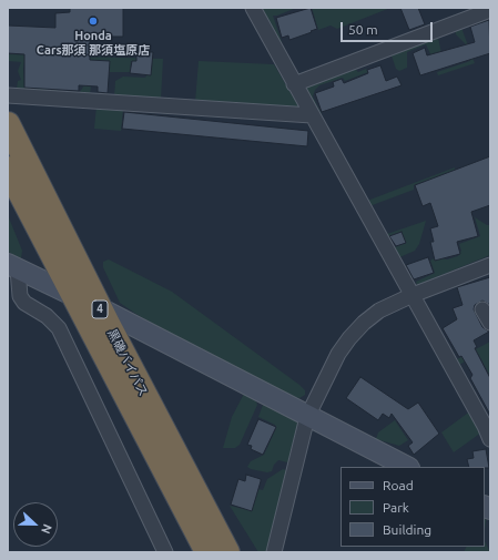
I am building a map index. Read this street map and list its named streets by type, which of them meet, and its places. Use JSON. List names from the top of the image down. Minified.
{"streets":{"highway":["4","黒磯バイパス"]},"crossings":[["4","黒磯バイパス"]],"places":["Honda Cars那須 那須塩原店"],"legend":["Road","Park","Building"],"scale_bar":"50 m","north":"right"}
